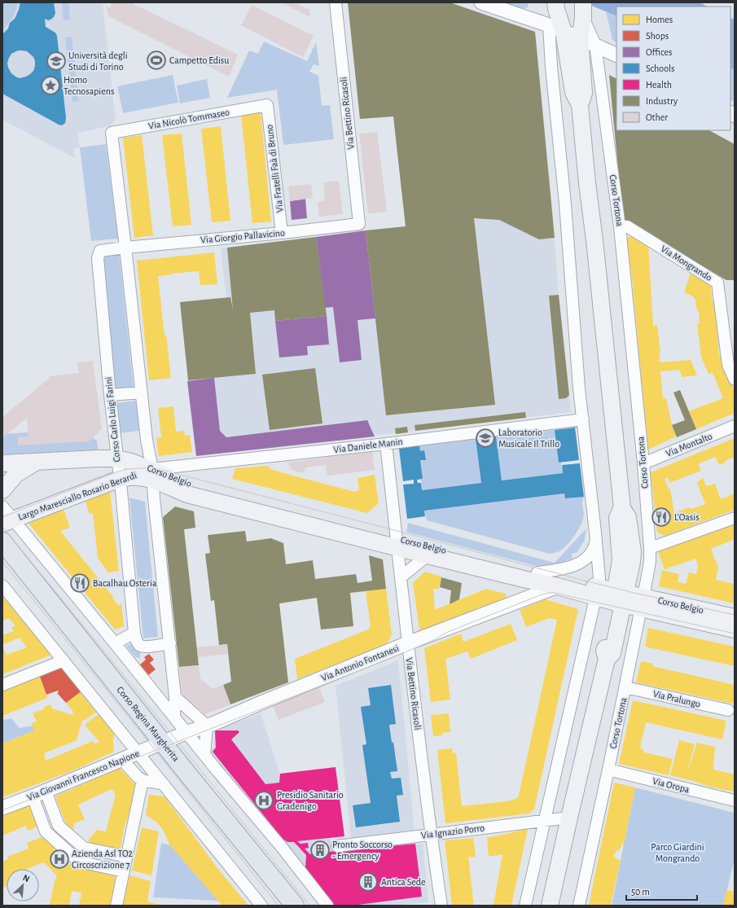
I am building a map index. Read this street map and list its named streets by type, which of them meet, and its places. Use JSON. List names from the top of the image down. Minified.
{"streets":{"main road":["Corso Tortona","Corso Belgio","Largo Maresciallo Rosario Berardi","Corso Regina Margherita"],"street":["Via Bettino Ricasoli","Via Nicolò Tommaseo","Via Fratelli Faà di Bruno","Via Giorgio Pallavicino","Via Mongrando","Corso Carlo Luigi Farini","Via Montalto","Via Daniele Manin","Via Antonio Fontanesi","Via Pralungo","Via Giovanni Francesco Napione","Via Oropa","Via Ignazio Porro"]},"crossings":[["Via Bettino Ricasoli","Via Giorgio Pallavicino"],["Via Bettino Ricasoli","Via Daniele Manin"],["Via Bettino Ricasoli","Corso Belgio"],["Via Bettino Ricasoli","Via Antonio Fontanesi"],["Via Bettino Ricasoli","Via Ignazio Porro"],["Via Nicolò Tommaseo","Via Fratelli Faà di Bruno"],["Via Nicolò Tommaseo","Via Giorgio Pallavicino"],["Via Nicolò Tommaseo","Corso Carlo Luigi Farini"],["Via Fratelli Faà di Bruno","Via Giorgio Pallavicino"],["Corso Tortona","Via Mongrando"],["Corso Tortona","Via Montalto"],["Corso Tortona","Corso Belgio"],["Corso Tortona","Via Pralungo"],["Corso Tortona","Via Oropa"],["Corso Tortona","Via Ignazio Porro"],["Via Giorgio Pallavicino","Corso Carlo Luigi Farini"],["Corso Carlo Luigi Farini","Corso Belgio"],["Corso Carlo Luigi Farini","Largo Maresciallo Rosario Berardi"],["Via Daniele Manin","Corso Belgio"],["Corso Belgio","Largo Maresciallo Rosario Berardi"],["Corso Belgio","Via Antonio Fontanesi"],["Via Antonio Fontanesi","Corso Regina Margherita"],["Via Antonio Fontanesi","Via Giovanni Francesco Napione"],["Corso Regina Margherita","Via Giovanni Francesco Napione"]],"parks":["Parco Giardini Mongrando"],"places":{"sports":["Campetto Edisu"],"school or university":["Università degli Studi di Torino","Laboratorio Musicale Il Trillo"],"place":["Homo Tecnosapiens"],"restaurant":["L'Oasis","Bacalhau Osteria"],"hospital":["Presidio Sanitario Gradenigo","Azienda Asl TO2 Circoscrizione 7"],"building":["Pronto Soccorso - Emergency","Antica Sede"]},"legend":["Homes","Shops","Offices","Schools","Health","Industry","Other"],"scale_bar":"50 m","north":"top right"}
